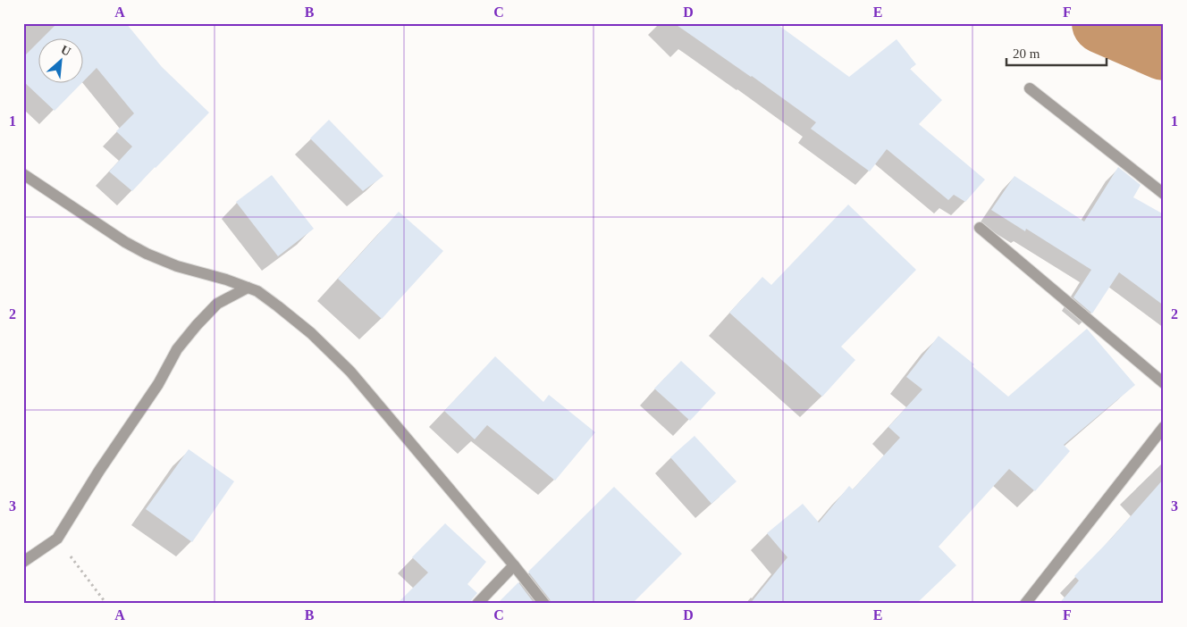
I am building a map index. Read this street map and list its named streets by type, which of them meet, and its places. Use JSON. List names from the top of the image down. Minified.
{"scale_bar":"20 m","north":"top right","grid":{"columns":["A","B","C","D","E","F"],"rows":["1","2","3"]}}
